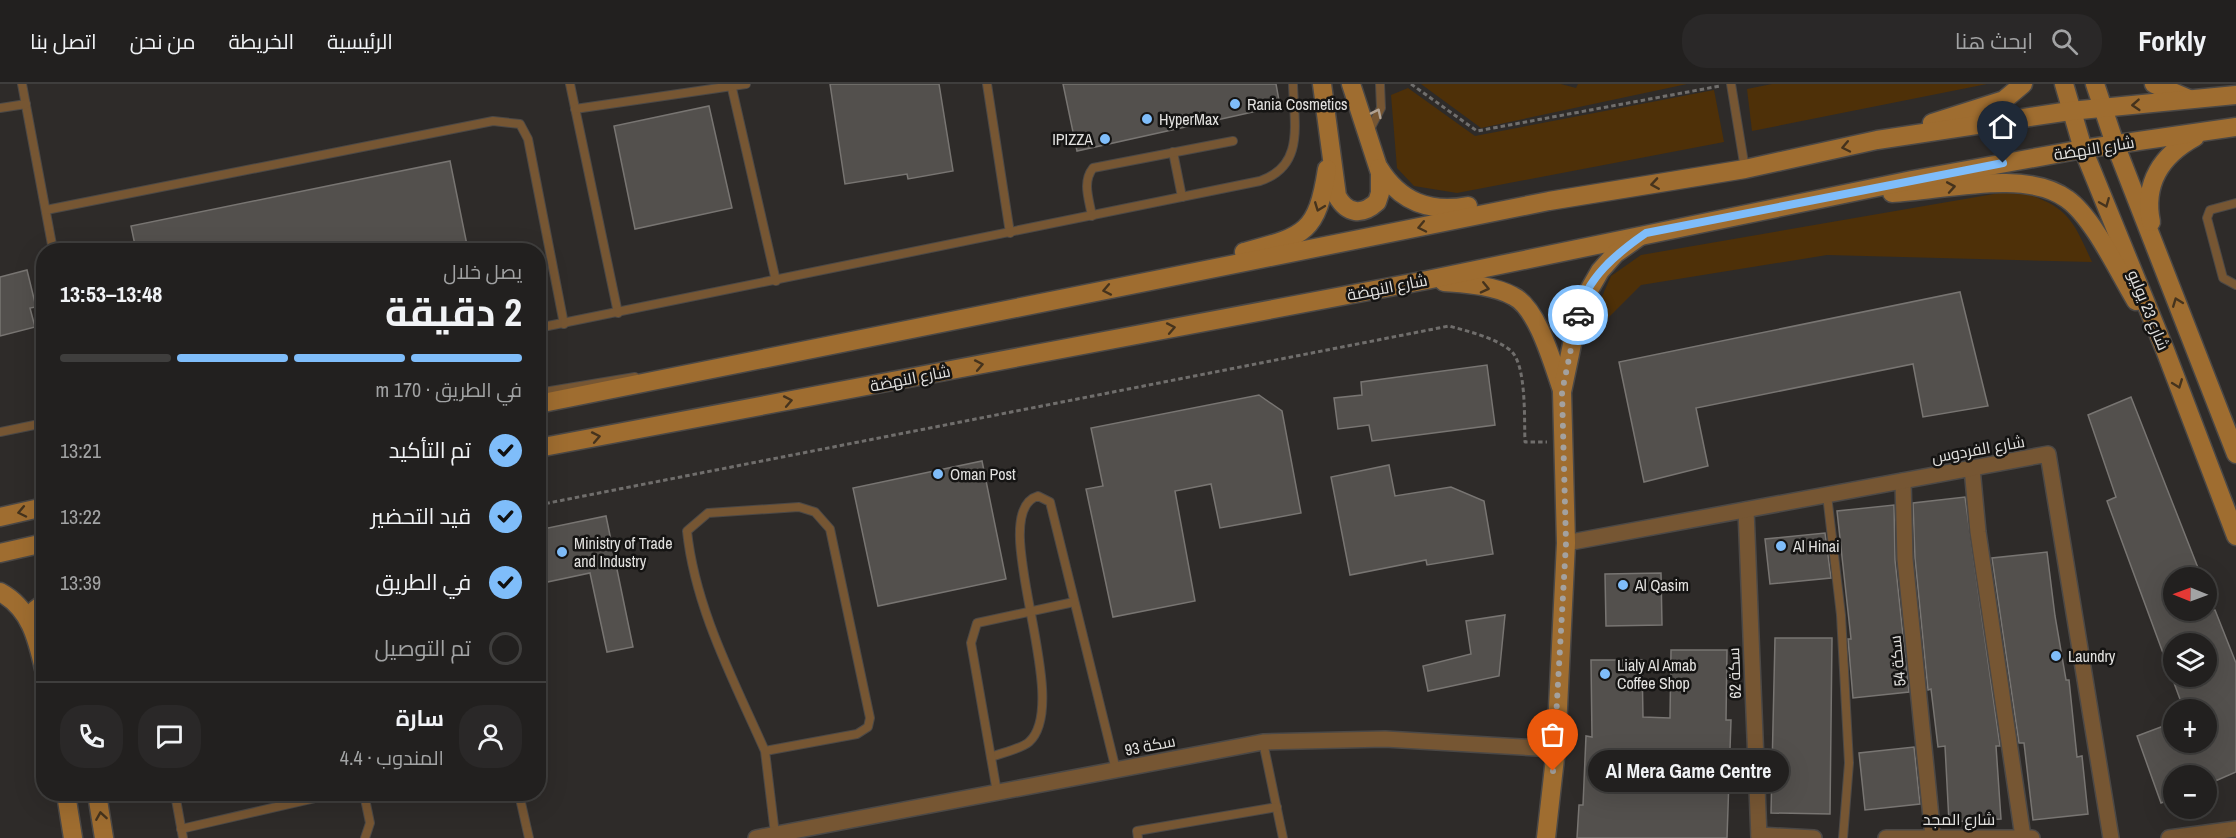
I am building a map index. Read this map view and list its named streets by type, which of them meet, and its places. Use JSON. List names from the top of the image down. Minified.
{"streets":{"main road":["شارع النهضة","شارع 23 يوليو"],"street":["شارع الفردوس","سكة 54","سكة 62","سكة 93","شارع المجد"]},"crossings":[["شارع النهضة","شارع 23 يوليو"],["شارع الفردوس","سكة 54"],["شارع الفردوس","سكة 62"],["سكة 54","شارع المجد"]],"places":["Rania Cosmetics","HyperMax","IPIZZA","Oman Post","Al Hinai","Ministry of Trade and Industry","Al Qasim","Laundry","Lialy Al Amab Coffee Shop","Al Mera Game Centre"],"north":"left","page":{"header":"Forkly","search":"ابحث هنا","nav":["الرئيسية","الخريطة","من نحن","اتصل بنا"],"heading":["2 دقيقة","يصل خلال","13:48–13:53"],"panel":["سارة","المندوب · 4.4"],"bar":"في الطريق · 170 m","list":[["تم التأكيد","13:21"],["قيد التحضير","13:22"],["في الطريق","13:39"],"تم التوصيل"],"map_buttons":["+","−"],"bubble":"Al Mera Game Centre"}}
